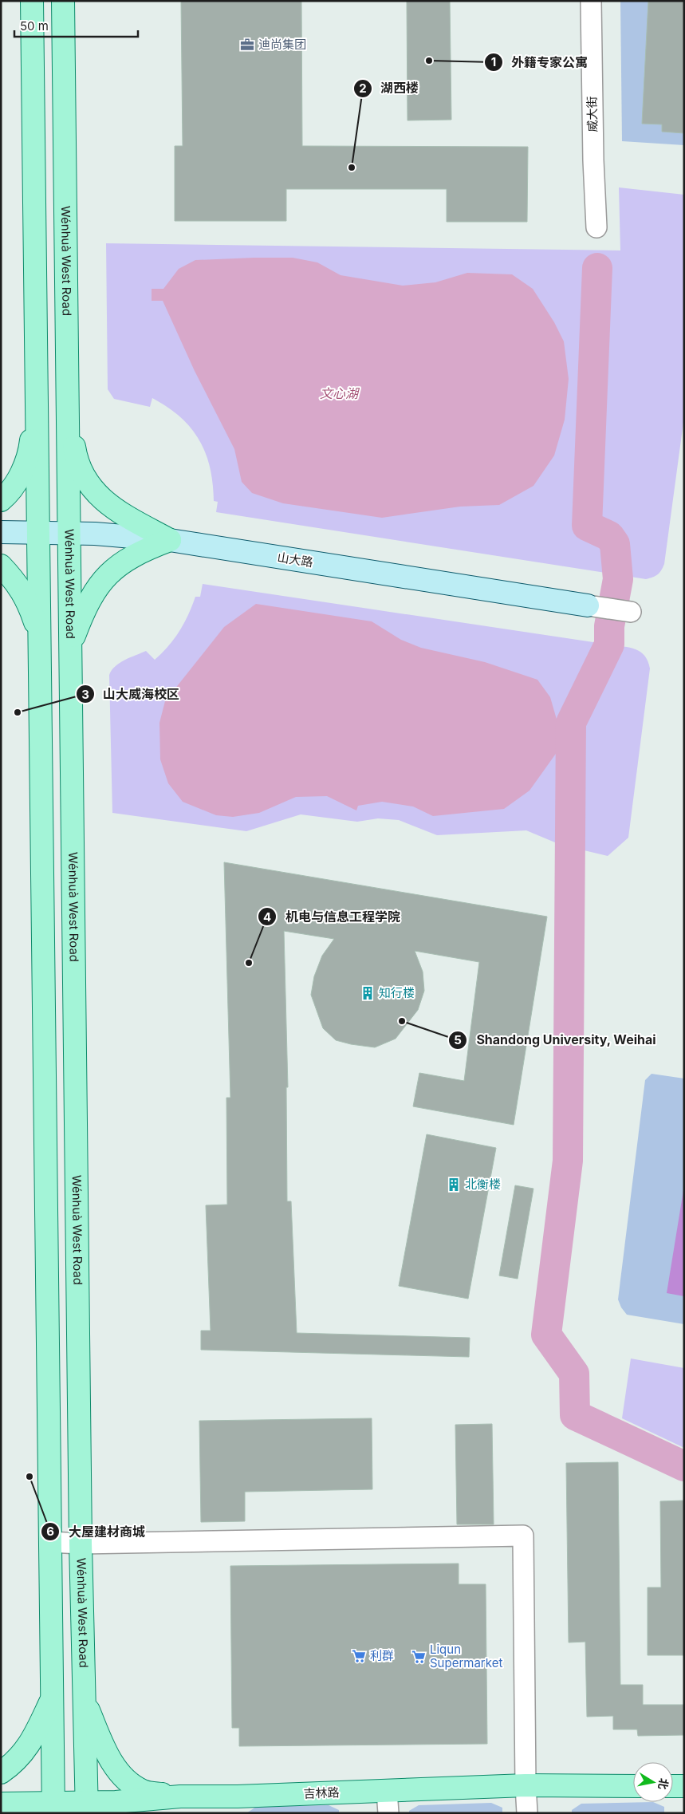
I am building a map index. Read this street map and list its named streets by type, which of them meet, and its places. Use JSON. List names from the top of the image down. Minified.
{"streets":{"main road":["Wénhuà West Road","山大路","吉林路"],"street":["威大街"]},"crossings":[["Wénhuà West Road","山大路"],["Wénhuà West Road","吉林路"]],"water":["文心湖"],"places":{"office":["迪尚集团"],"other":["外籍专家公寓","湖西楼","山大威海校区","机电与信息工程学院","Shandong University, Weihai","大屋建材商城"],"building":["知行楼","北衡楼"],"supermarket":["利群","Liqun Supermarket"]},"scale_bar":"50 m","north":"right"}
